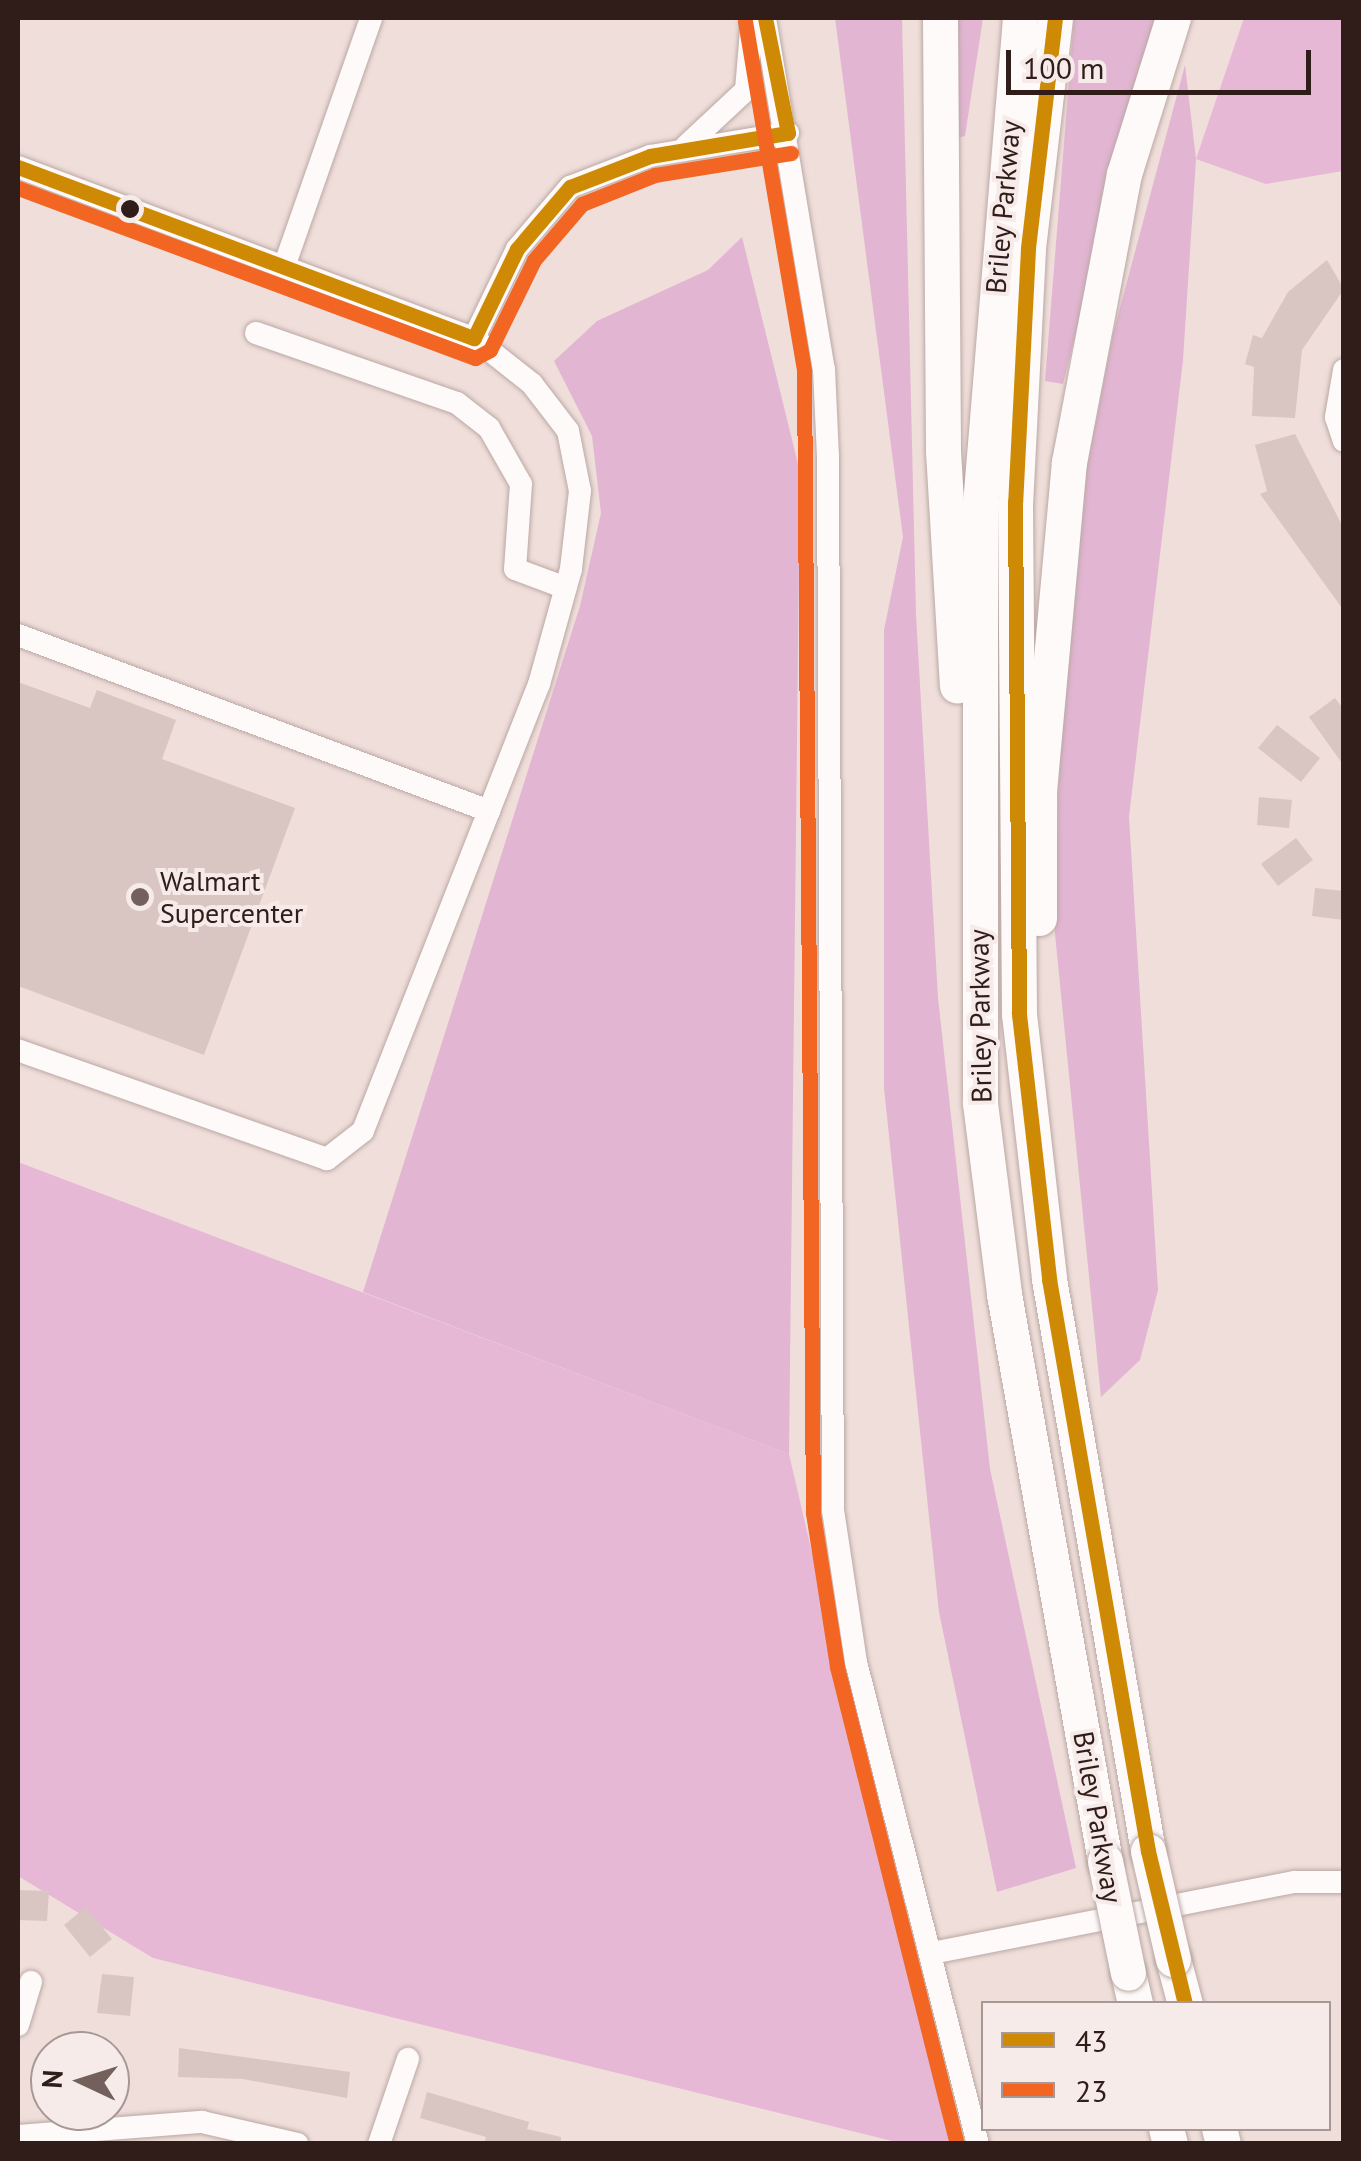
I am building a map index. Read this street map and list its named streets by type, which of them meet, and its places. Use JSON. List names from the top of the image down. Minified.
{"streets":{"highway":["Briley Parkway"]},"places":["Walmart Supercenter"],"lines":["transit line 43","transit line 23"],"legend":["43","23"],"scale_bar":"100 m","north":"left"}
